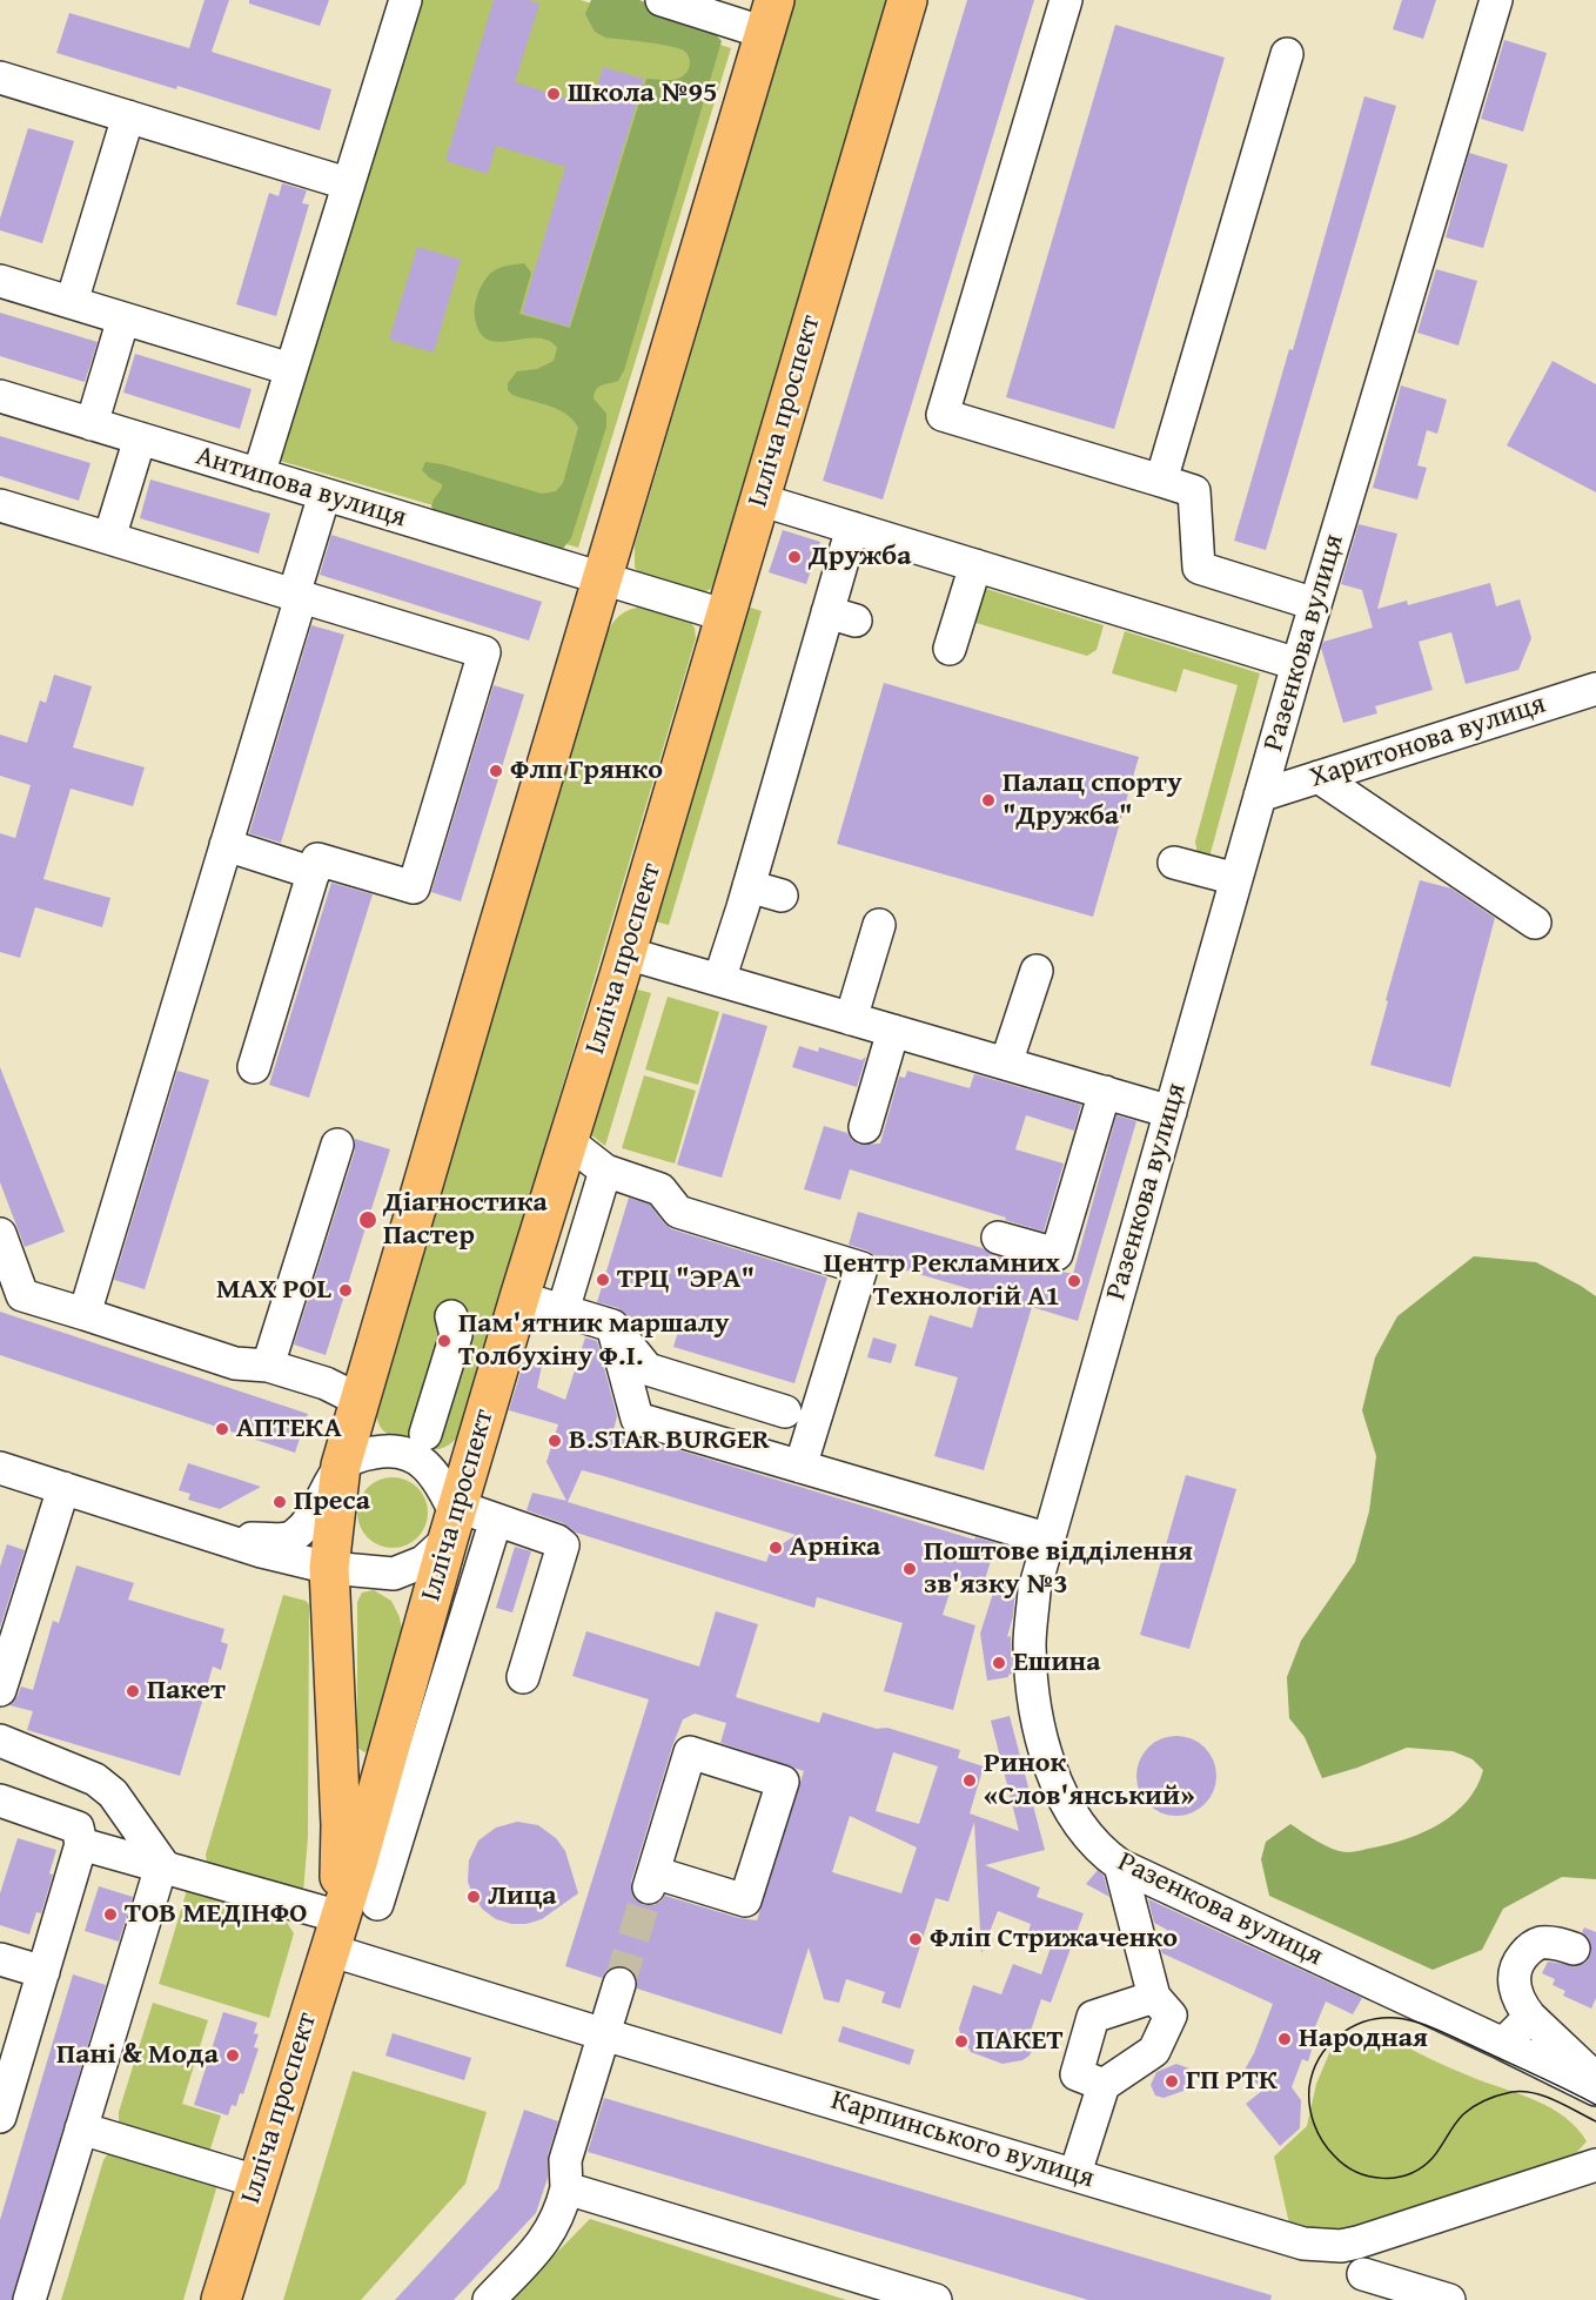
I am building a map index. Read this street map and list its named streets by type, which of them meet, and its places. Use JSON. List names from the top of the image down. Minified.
{"streets":{"main road":["Ілліча проспект"],"street":["Антипова вулиця","Разенкова вулиця","Харитонова вулиця","Карпинського вулиця"]},"crossings":[["Ілліча проспект","Антипова вулиця"],["Ілліча проспект","Карпинського вулиця"],["Разенкова вулиця","Харитонова вулиця"]],"places":["Школа №95","Дружба","Флп Грянко","Палац спорту \"Дружба\"","Діагностика Пастер","ТРЦ \"ЭРА\"","Центр Рекламних Технологій А1","MAX POL","Пам'ятник маршалу Толбухіну Ф.І.","АПТЕКА","B.STAR BURGER","Преса","Арніка","Поштове відділення зв'язку №3","Ешина","Пакет","Ринок «Слов'янський»","Лица","ТОВ МЕДІНФО","Фліп Стрижаченко","Народная","ПАКЕТ","Пані & Мода","ГП РТК"]}
